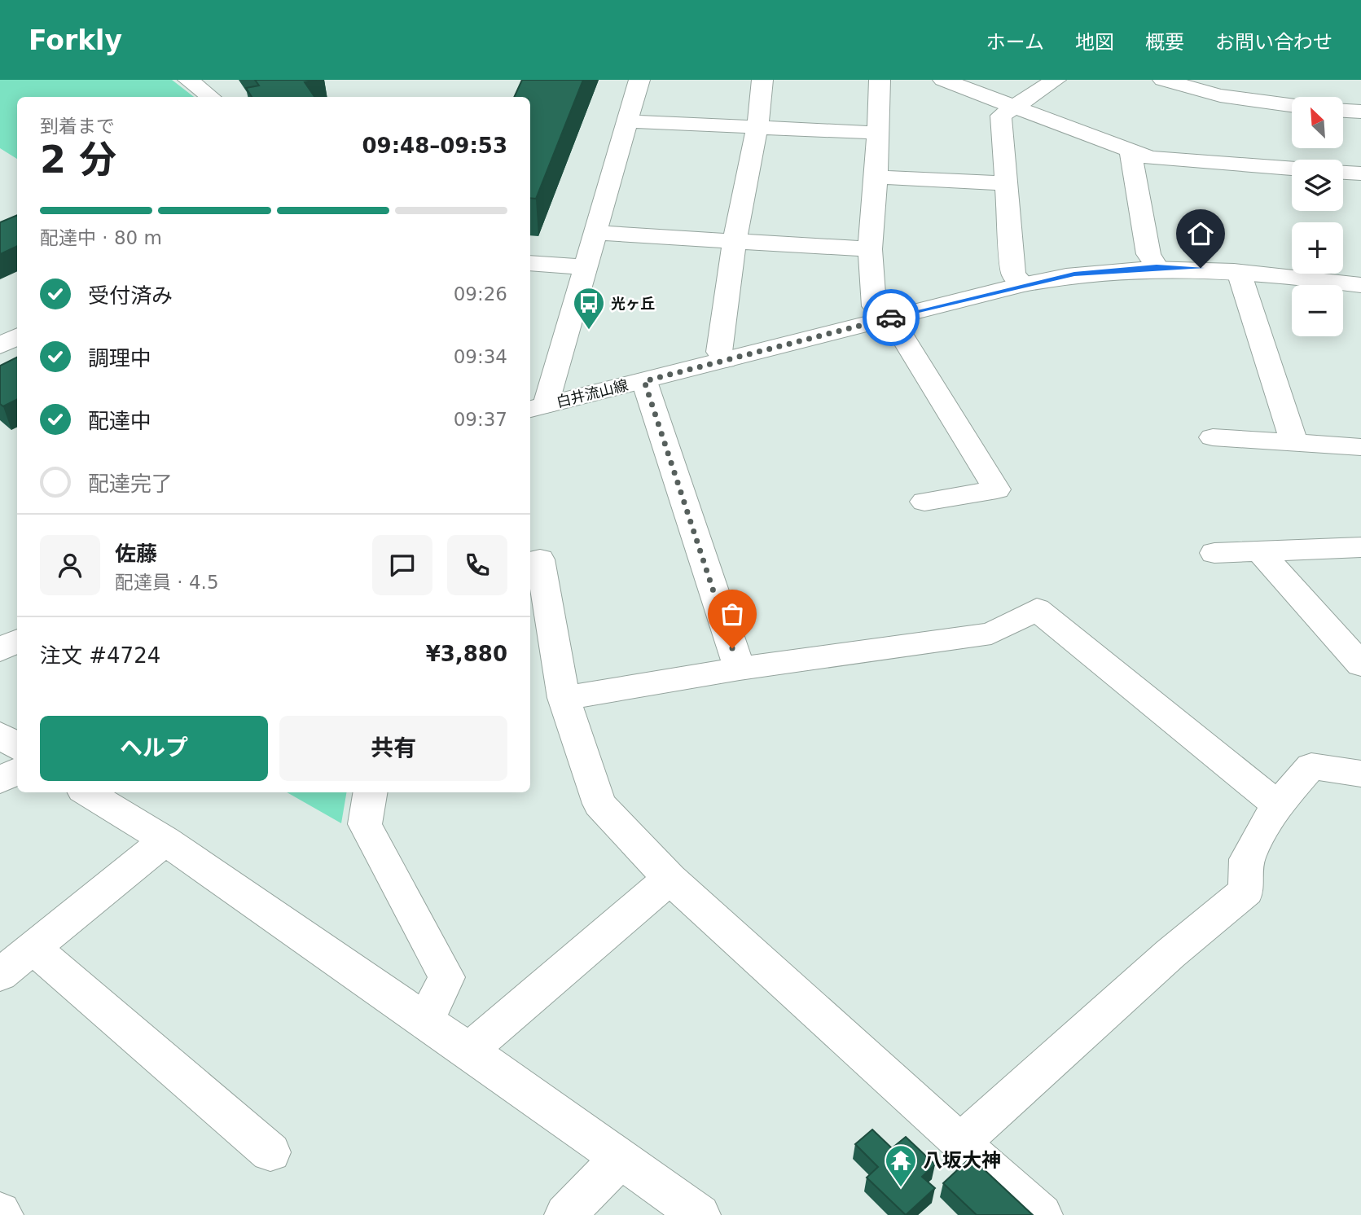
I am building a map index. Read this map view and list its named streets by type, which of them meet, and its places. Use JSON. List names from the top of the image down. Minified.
{"streets":{"street":["白井流山線"]},"places":{"bus stop":["光ヶ丘"],"temple":["八坂大神"]},"north":"top left","page":{"header":"Forkly","nav":["ホーム","地図","概要","お問い合わせ"],"map_buttons":["+","−"],"heading":["2 分","到着まで","09:48–09:53"],"panel":["佐藤","配達員 · 4.5","注文 #4724","¥3,880"],"bar":"配達中 · 80 m","list":[["受付済み","09:26"],["調理中","09:34"],["配達中","09:37"],"配達完了"],"buttons":["ヘルプ","共有"]}}
